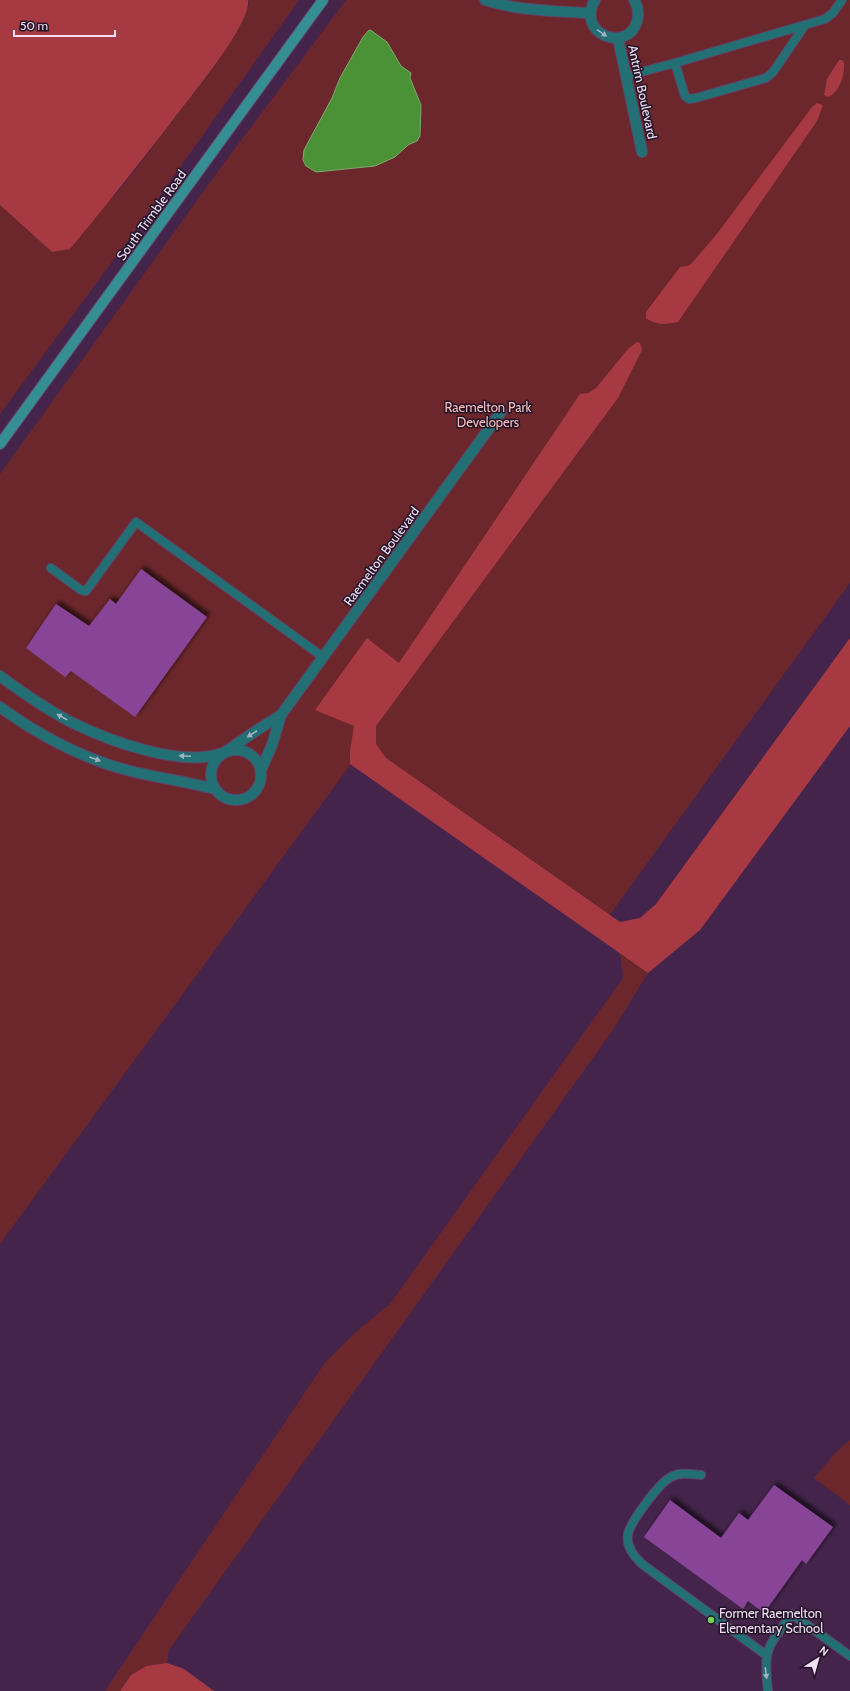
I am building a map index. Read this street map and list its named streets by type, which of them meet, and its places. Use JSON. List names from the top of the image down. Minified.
{"streets":{"main road":["South Trimble Road"],"street":["Antrim Boulevard","Raemelton Boulevard"]},"parks":["Raemelton Park Developers"],"places":["Former Raemelton Elementary School"],"scale_bar":"50 m","north":"top right"}
